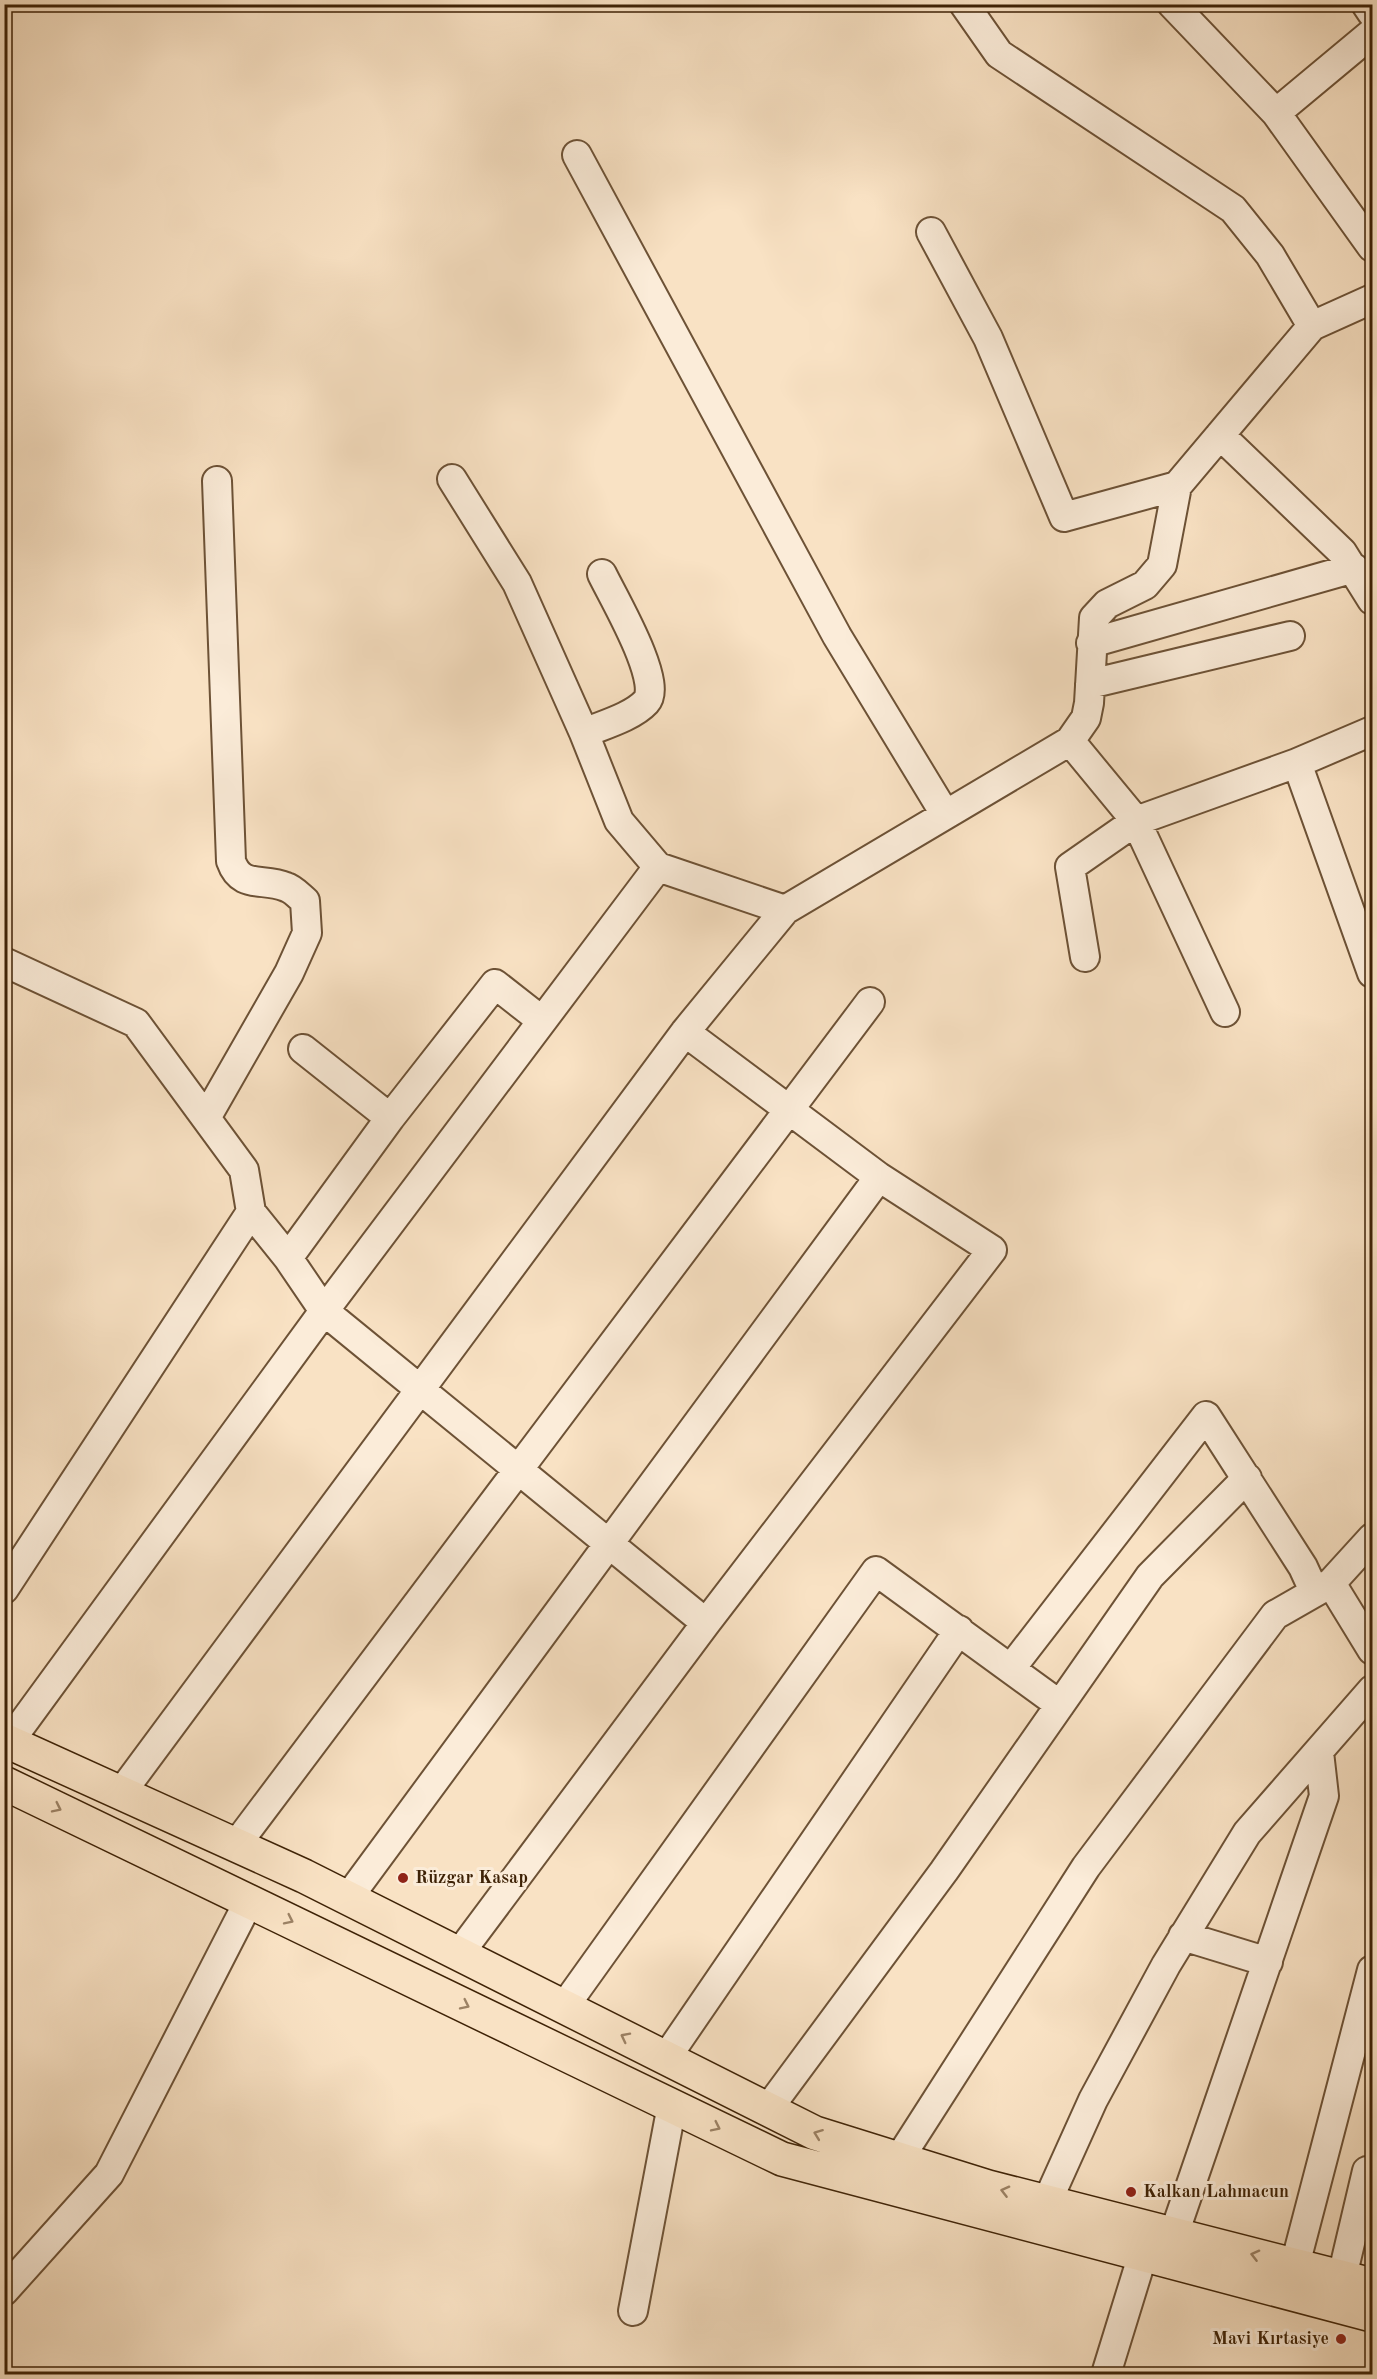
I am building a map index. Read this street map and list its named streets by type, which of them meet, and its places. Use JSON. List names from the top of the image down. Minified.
{"places":["Rüzgar Kasap","Kalkan Lahmacun","Mavi Kırtasiye"]}
